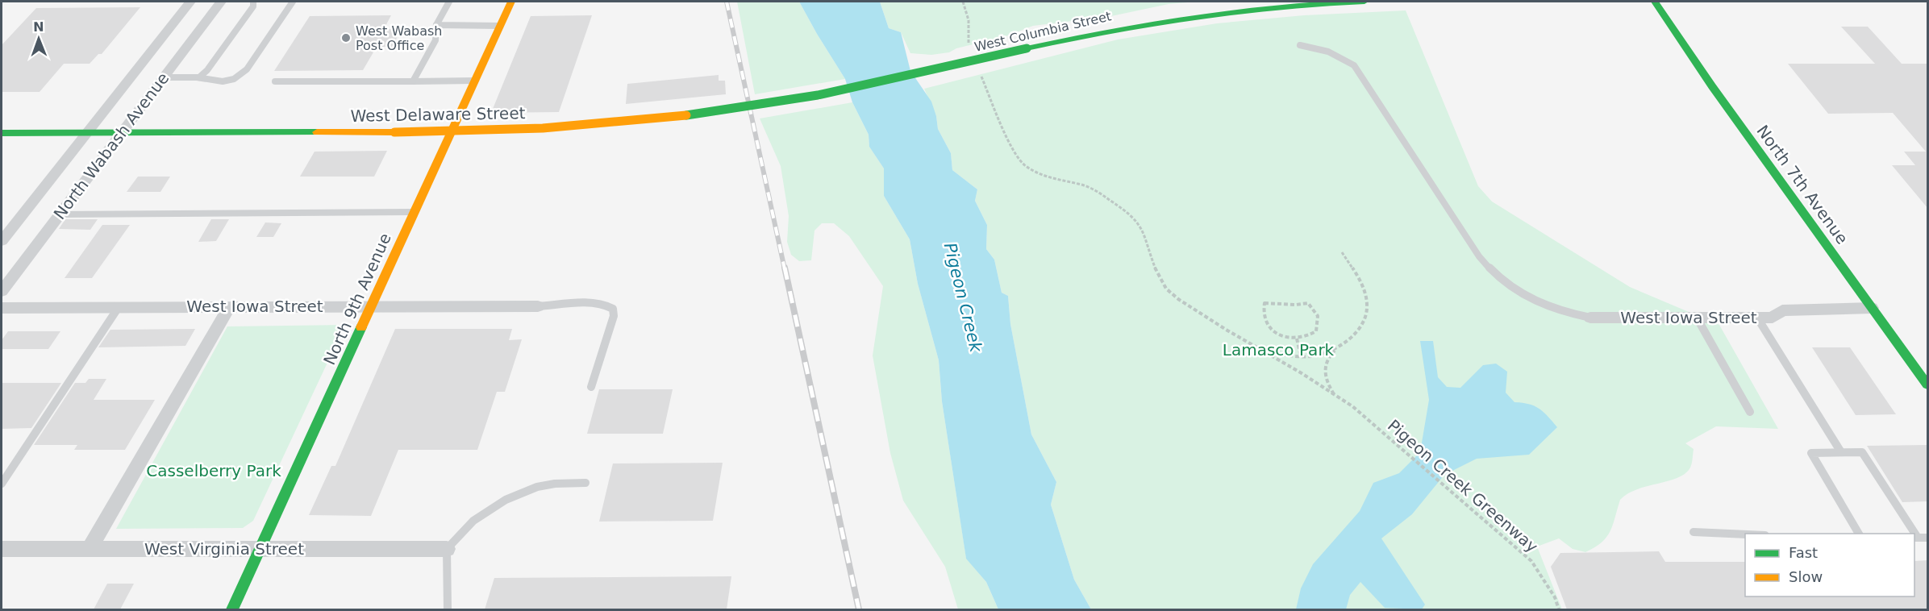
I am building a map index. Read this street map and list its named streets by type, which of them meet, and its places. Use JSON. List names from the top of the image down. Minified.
{"streets":{"main road":["West Columbia Street","West Delaware Street","North 7th Avenue","North 9th Avenue"],"street":["North Wabash Avenue","West Iowa Street","West Virginia Street"],"path":["Pigeon Creek Greenway"]},"crossings":[["West Columbia Street","West Delaware Street"],["West Delaware Street","North Wabash Avenue"],["North 7th Avenue","West Iowa Street"],["North 9th Avenue","West Iowa Street"],["North 9th Avenue","West Virginia Street"]],"water":["Pigeon Creek"],"parks":["Lamasco Park","Casselberry Park"],"places":["West Wabash Post Office"],"legend":["Fast","Slow"],"north":"top"}
